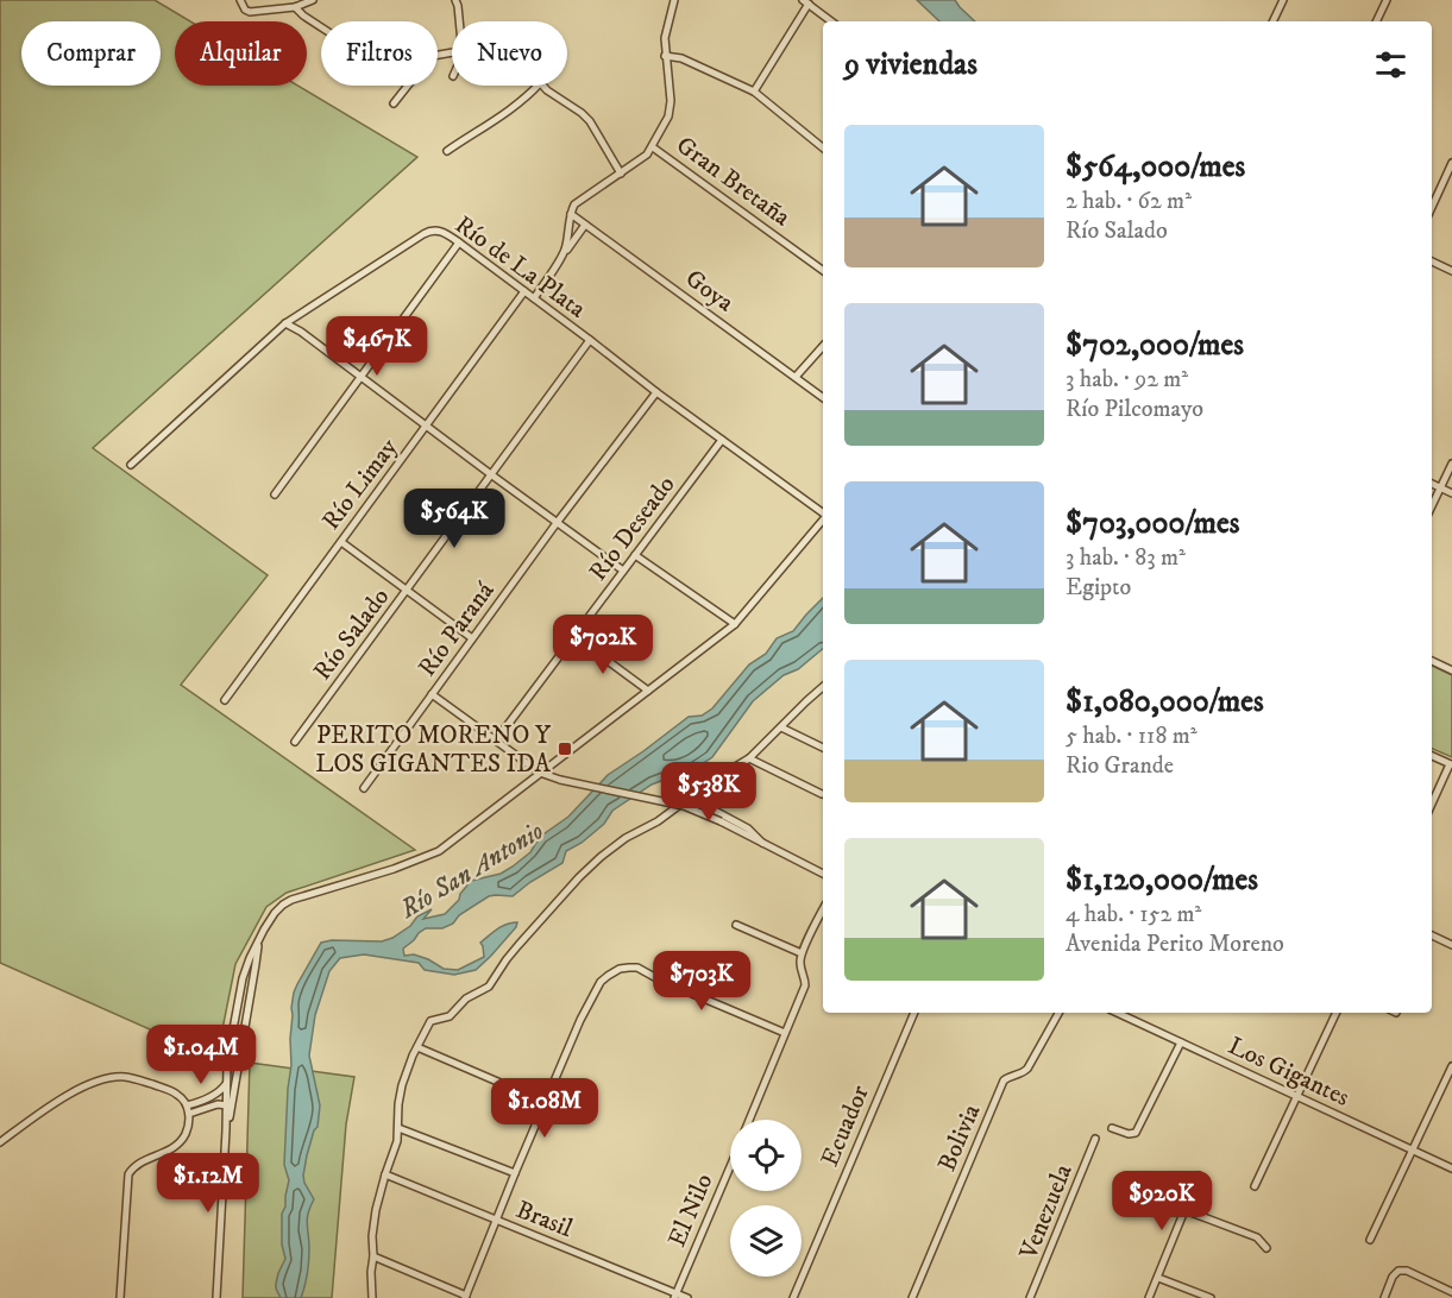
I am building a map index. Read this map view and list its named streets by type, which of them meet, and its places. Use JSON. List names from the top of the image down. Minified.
{"streets":{"street":["Gran Bretaña","Río de La Plata","Goya","Río Limay","Río Deseado","Río Paraná","Río Salado","Los Gigantes","Ecuador","Bolivia","El Nilo","Venezuela","Brasil"]},"crossings":[["Río de La Plata","Río Limay"],["Río de La Plata","Río Deseado"],["Río de La Plata","Río Paraná"],["Río de La Plata","Río Salado"],["El Nilo","Brasil"]],"water":["Río San Antonio"],"places":{"transit":["PERITO MORENO Y LOS GIGANTES IDA"]},"page":{"chip":["Comprar","Alquilar","Filtros","Nuevo"],"heading":"9 viviendas","list":[{"name":"$564,000/mes","note":"2 hab. · 62 m² · Río Salado"},{"name":"$702,000/mes","note":"3 hab. · 92 m² · Río Pilcomayo"},{"name":"$703,000/mes","note":"3 hab. · 83 m² · Egipto"},{"name":"$1,080,000/mes","note":"5 hab. · 118 m² · Rio Grande"},{"name":"$1,120,000/mes","note":"4 hab. · 152 m² · Avenida Perito Moreno"}],"price":["$467K","$564K","$702K","$538K","$703K","$1.04M","$1.08M","$1.12M","$920K"]}}
